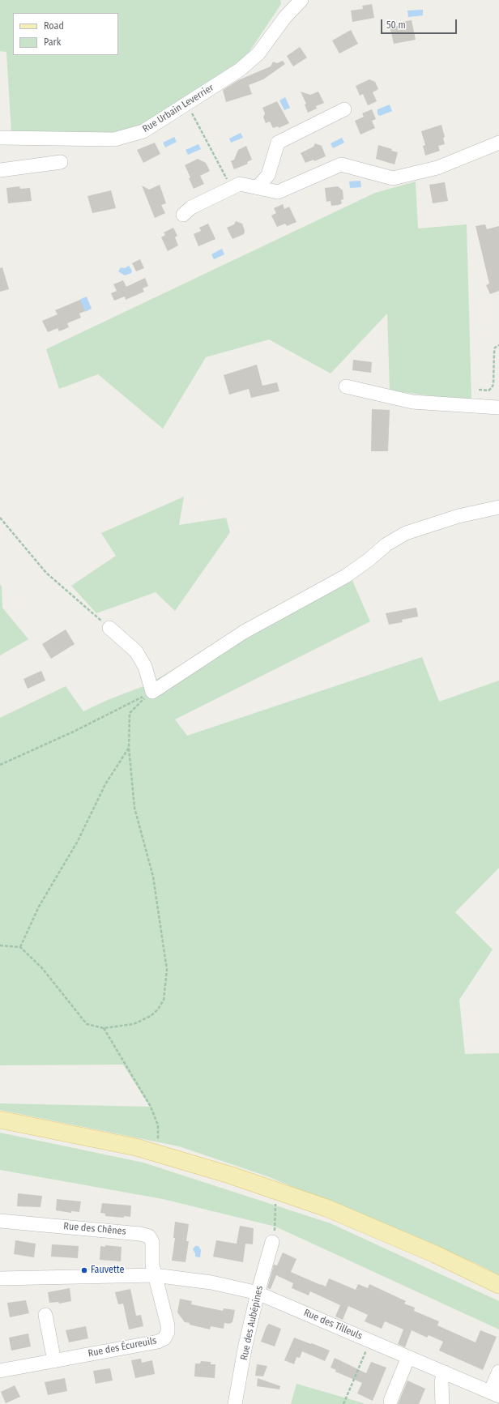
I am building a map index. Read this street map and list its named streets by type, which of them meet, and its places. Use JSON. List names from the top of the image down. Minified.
{"streets":{"street":["Rue Urbain Leverrier","Rue des Chênes","Rue des Aubépines","Rue des Tilleuls","Rue des Écureuils"]},"crossings":[["Rue des Chênes","Rue des Tilleuls"],["Rue des Chênes","Rue des Écureuils"],["Rue des Aubépines","Rue des Tilleuls"],["Rue des Tilleuls","Rue des Écureuils"]],"places":["Fauvette"],"legend":["Road","Park"],"scale_bar":"50 m"}
